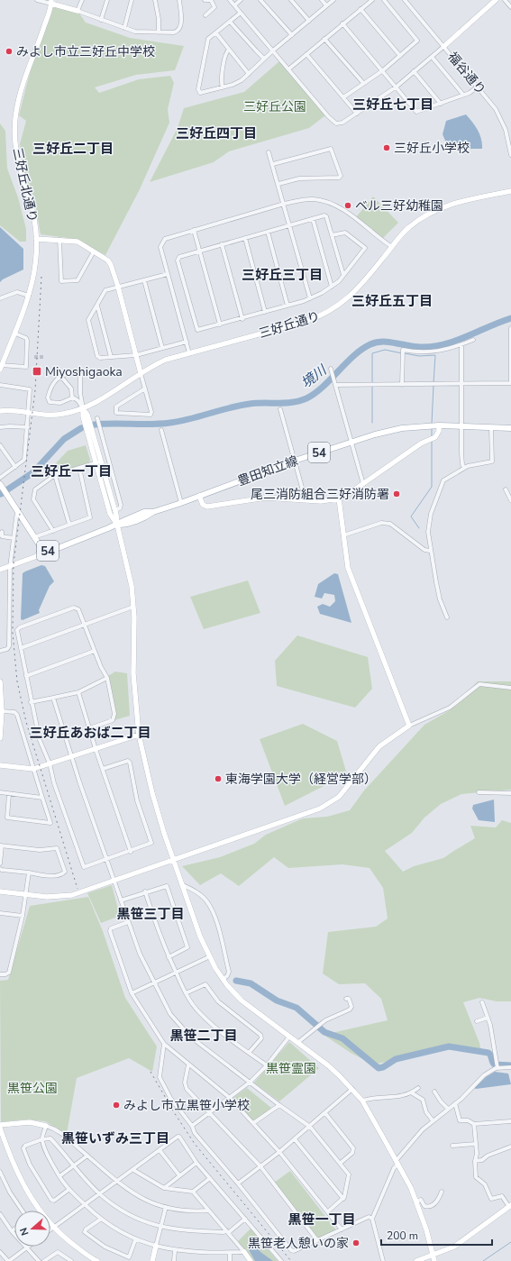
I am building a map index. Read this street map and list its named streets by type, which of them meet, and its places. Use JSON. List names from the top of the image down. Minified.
{"streets":{"main road":["54","豊田知立線"],"street":["福谷通り","三好丘北通り","三好丘通り"]},"crossings":[["54","豊田知立線"]],"districts":["三好丘七丁目","三好丘四丁目","三好丘二丁目","三好丘三丁目","三好丘五丁目","三好丘一丁目","三好丘あおば二丁目","黒笹三丁目","黒笹二丁目","黒笹いずみ三丁目","黒笹一丁目"],"water":["境川"],"parks":["三好丘公園","黒笹霊園","黒笹公園"],"places":{"other":["みよし市立三好丘中学校","三好丘小学校","ベル三好幼稚園","尾三消防組合三好消防署","東海学園大学（経営学部）","みよし市立黒笹小学校","黒笹老人憩いの家"],"transit":["Miyoshigaoka"]},"scale_bar":"200 m","north":"left"}
